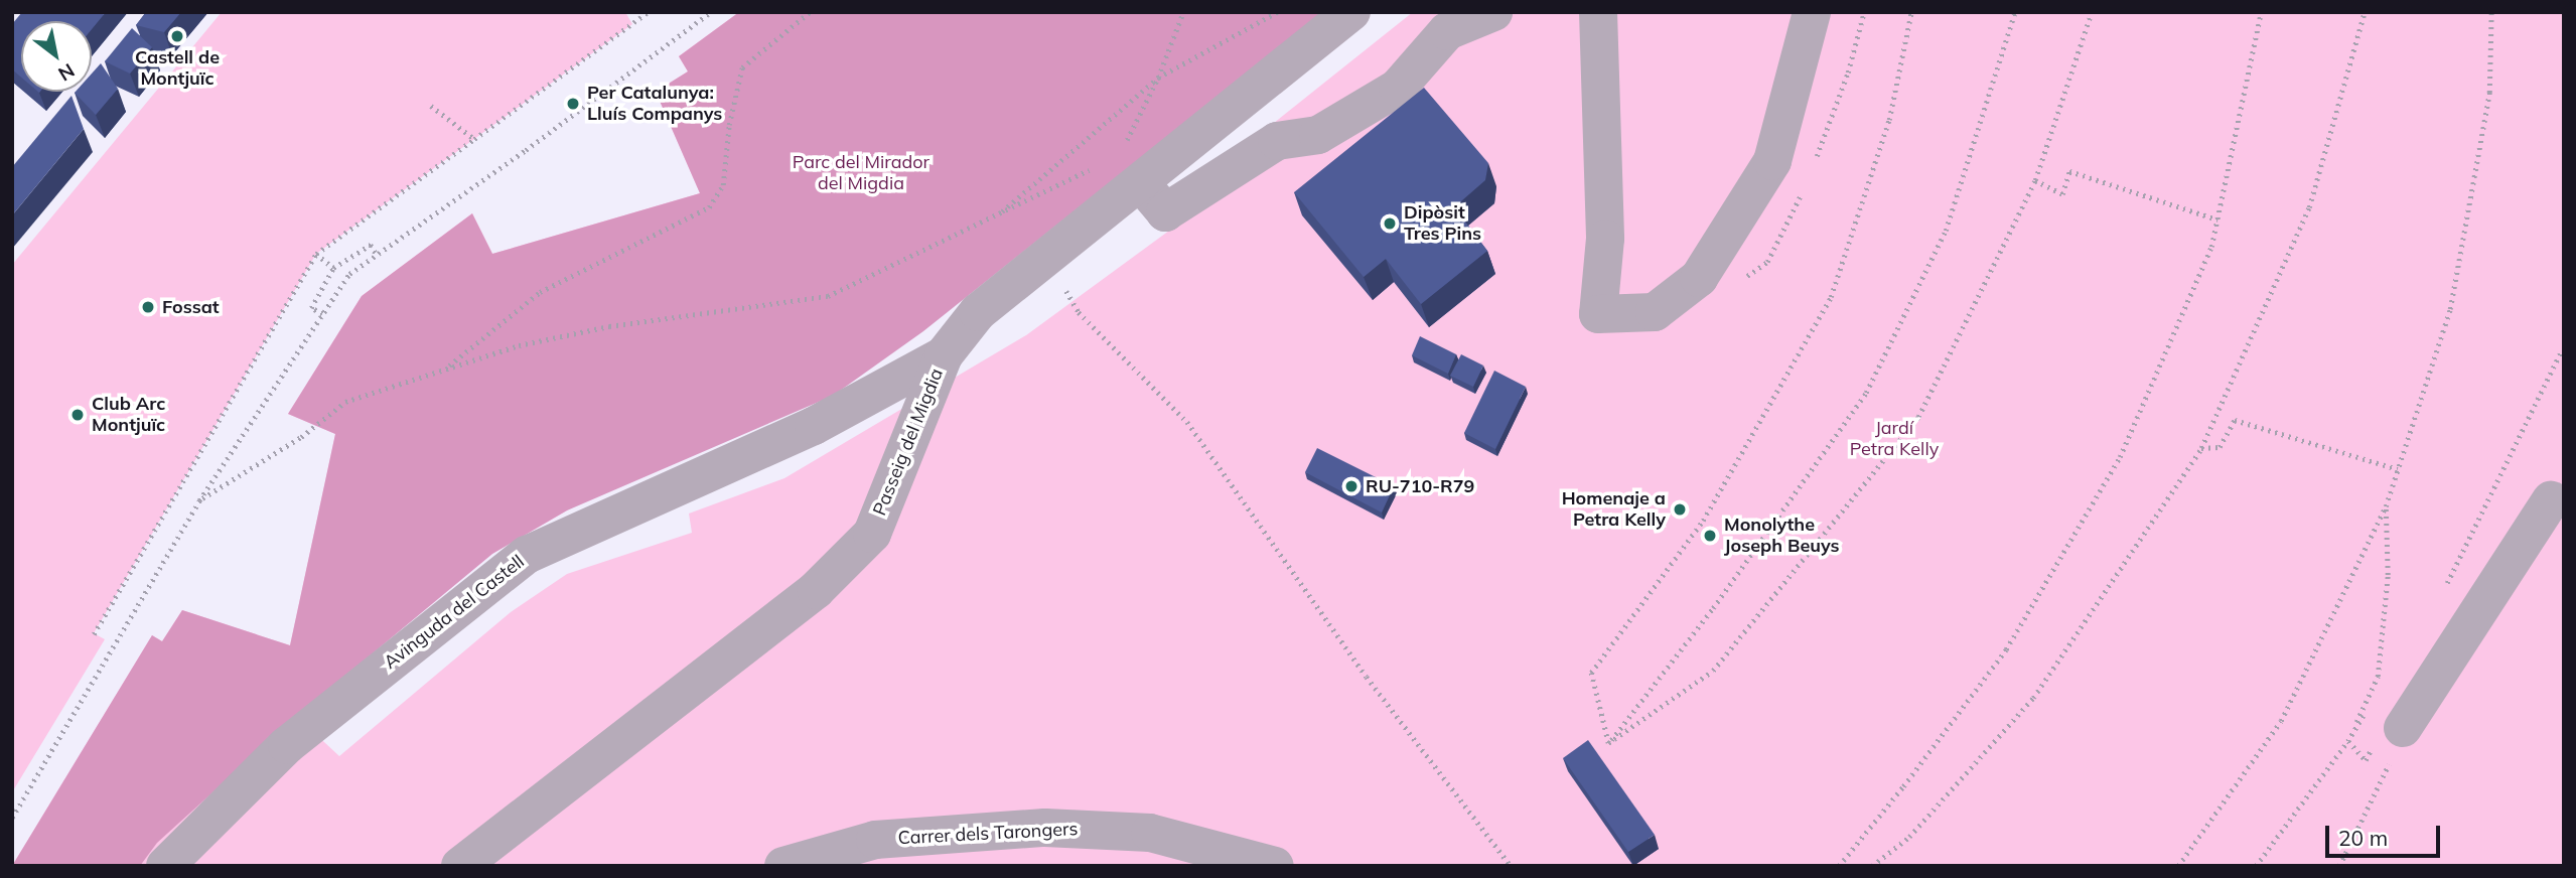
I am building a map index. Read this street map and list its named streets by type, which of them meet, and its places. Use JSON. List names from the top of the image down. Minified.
{"streets":{"street":["Passeig del Migdia","Avinguda del Castell","Carrer dels Tarongers"]},"crossings":[["Passeig del Migdia","Avinguda del Castell"]],"parks":["Parc del Mirador del Migdia","Jardí Petra Kelly"],"places":["Castell de Montjuïc","Per Catalunya: Lluís Companys","Dipòsit Tres Pins","Fossat","Club Arc Montjuïc","RU-710-R79","Homenaje a Petra Kelly","Monolythe Joseph Beuys"],"scale_bar":"20 m","north":"bottom right"}
